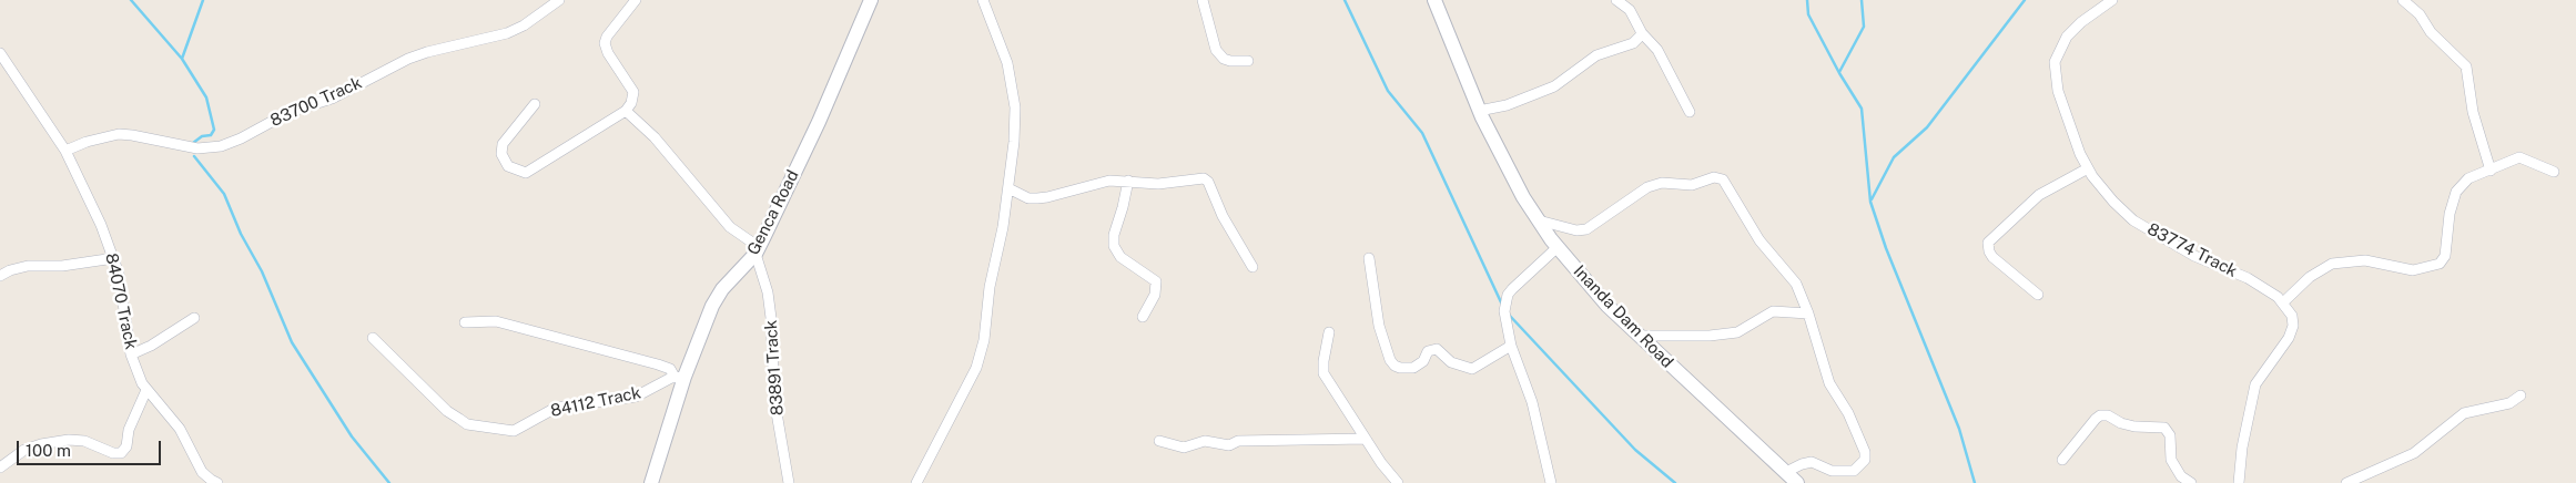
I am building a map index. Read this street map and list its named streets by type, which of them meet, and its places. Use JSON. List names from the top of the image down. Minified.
{"streets":{"street":["83700 Track","Genca Road","83774 Track","84070 Track","Inanda Dam Road","83891 Track","84112 Track"]},"crossings":[["83700 Track","84070 Track"],["Genca Road","83891 Track"],["Genca Road","84112 Track"]],"scale_bar":"100 m"}
